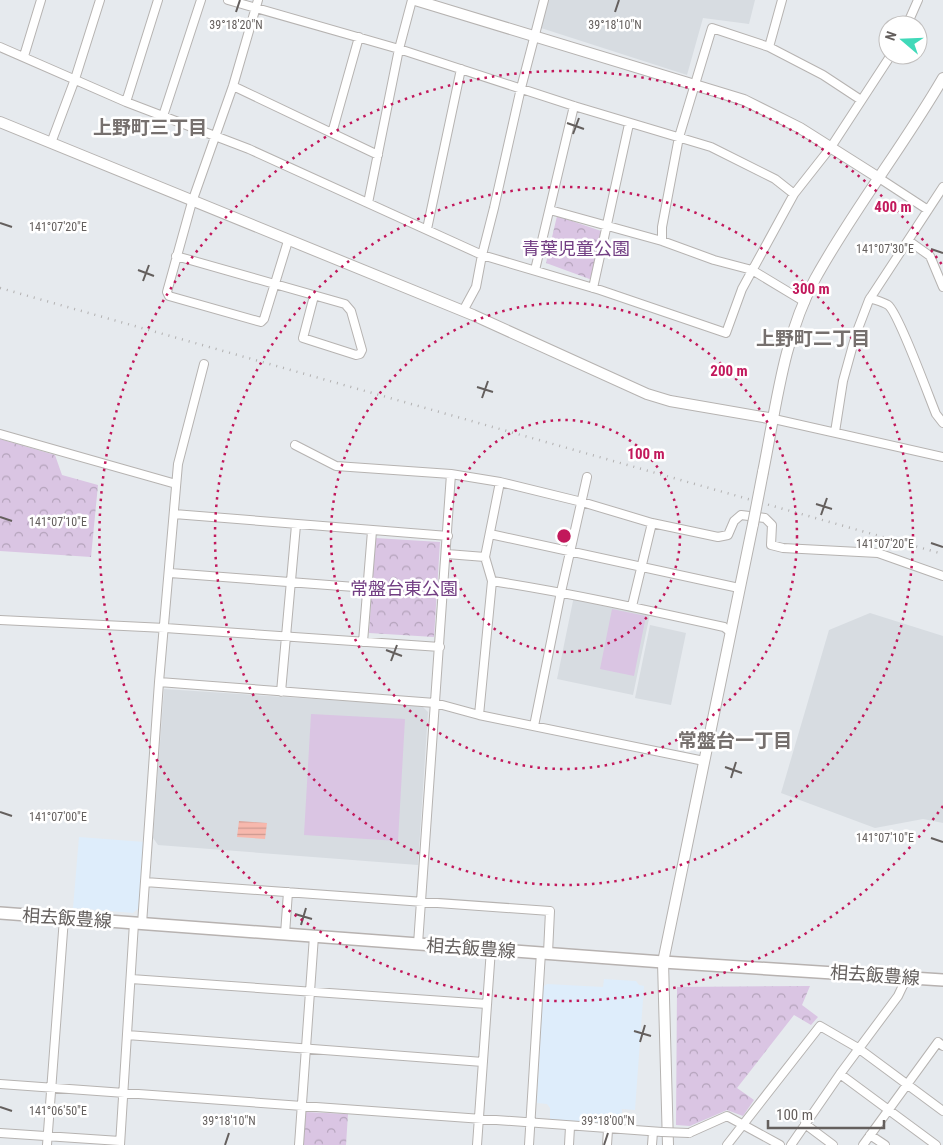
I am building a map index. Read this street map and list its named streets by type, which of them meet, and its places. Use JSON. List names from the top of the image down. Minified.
{"streets":{"main road":["相去飯豊線"]},"districts":["上野町三丁目","上野町二丁目","常盤台一丁目"],"parks":["青葉児童公園","常盤台東公園"],"scale_bar":"100 m","north":"left","coordinates":["39°18'20\"N","39°18'10\"N","141°07'20\"E","141°07'30\"E","141°07'10\"E","141°07'00\"E","141°06'50\"E","39°18'00\"N"],"rings":["400 m","300 m","200 m","100 m"]}
